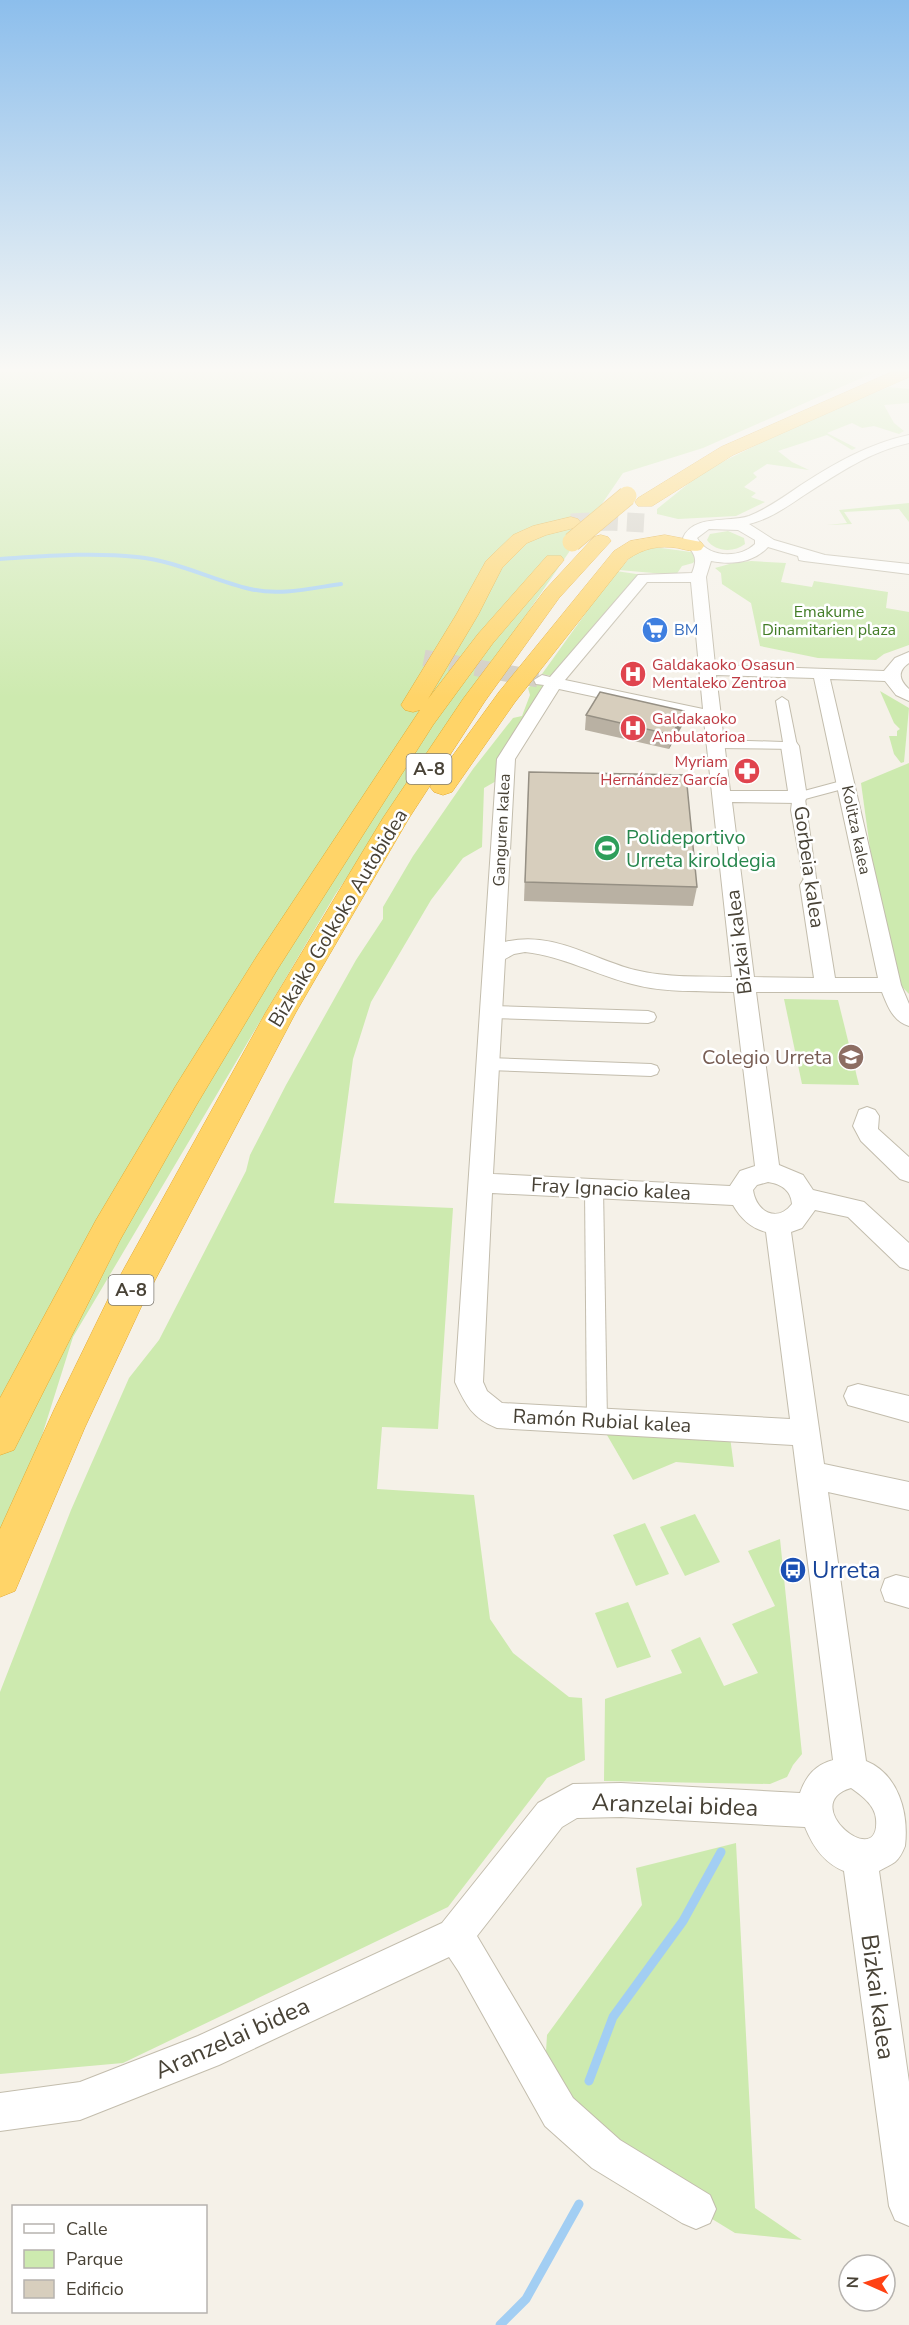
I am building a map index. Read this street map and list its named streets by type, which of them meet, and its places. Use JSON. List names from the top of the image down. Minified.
{"streets":{"highway":["A-8","Bizkaiko Golkoko Autobidea"],"street":["Ganguren kalea","Kolitza kalea","Gorbeia kalea","Bizkai kalea","Fray Ignacio kalea","Ramón Rubial kalea","Aranzelai bidea"]},"crossings":[["Ganguren kalea","Bizkai kalea"],["Ganguren kalea","Fray Ignacio kalea"],["Ganguren kalea","Ramón Rubial kalea"],["Kolitza kalea","Gorbeia kalea"],["Bizkai kalea","Fray Ignacio kalea"],["Bizkai kalea","Aranzelai bidea"],["Fray Ignacio kalea","Ramón Rubial kalea"]],"parks":["Emakume Dinamitarien plaza"],"places":{"supermarket":["BM"],"hospital":["Galdakaoko Osasun Mentaleko Zentroa","Galdakaoko Anbulatorioa"],"pharmacy":["Myriam Hernández García"],"sports":["Polideportivo Urreta kiroldegia"],"school or university":["Colegio Urreta"],"bus stop":["Urreta"]},"legend":["Calle","Parque","Edificio"],"north":"left"}
